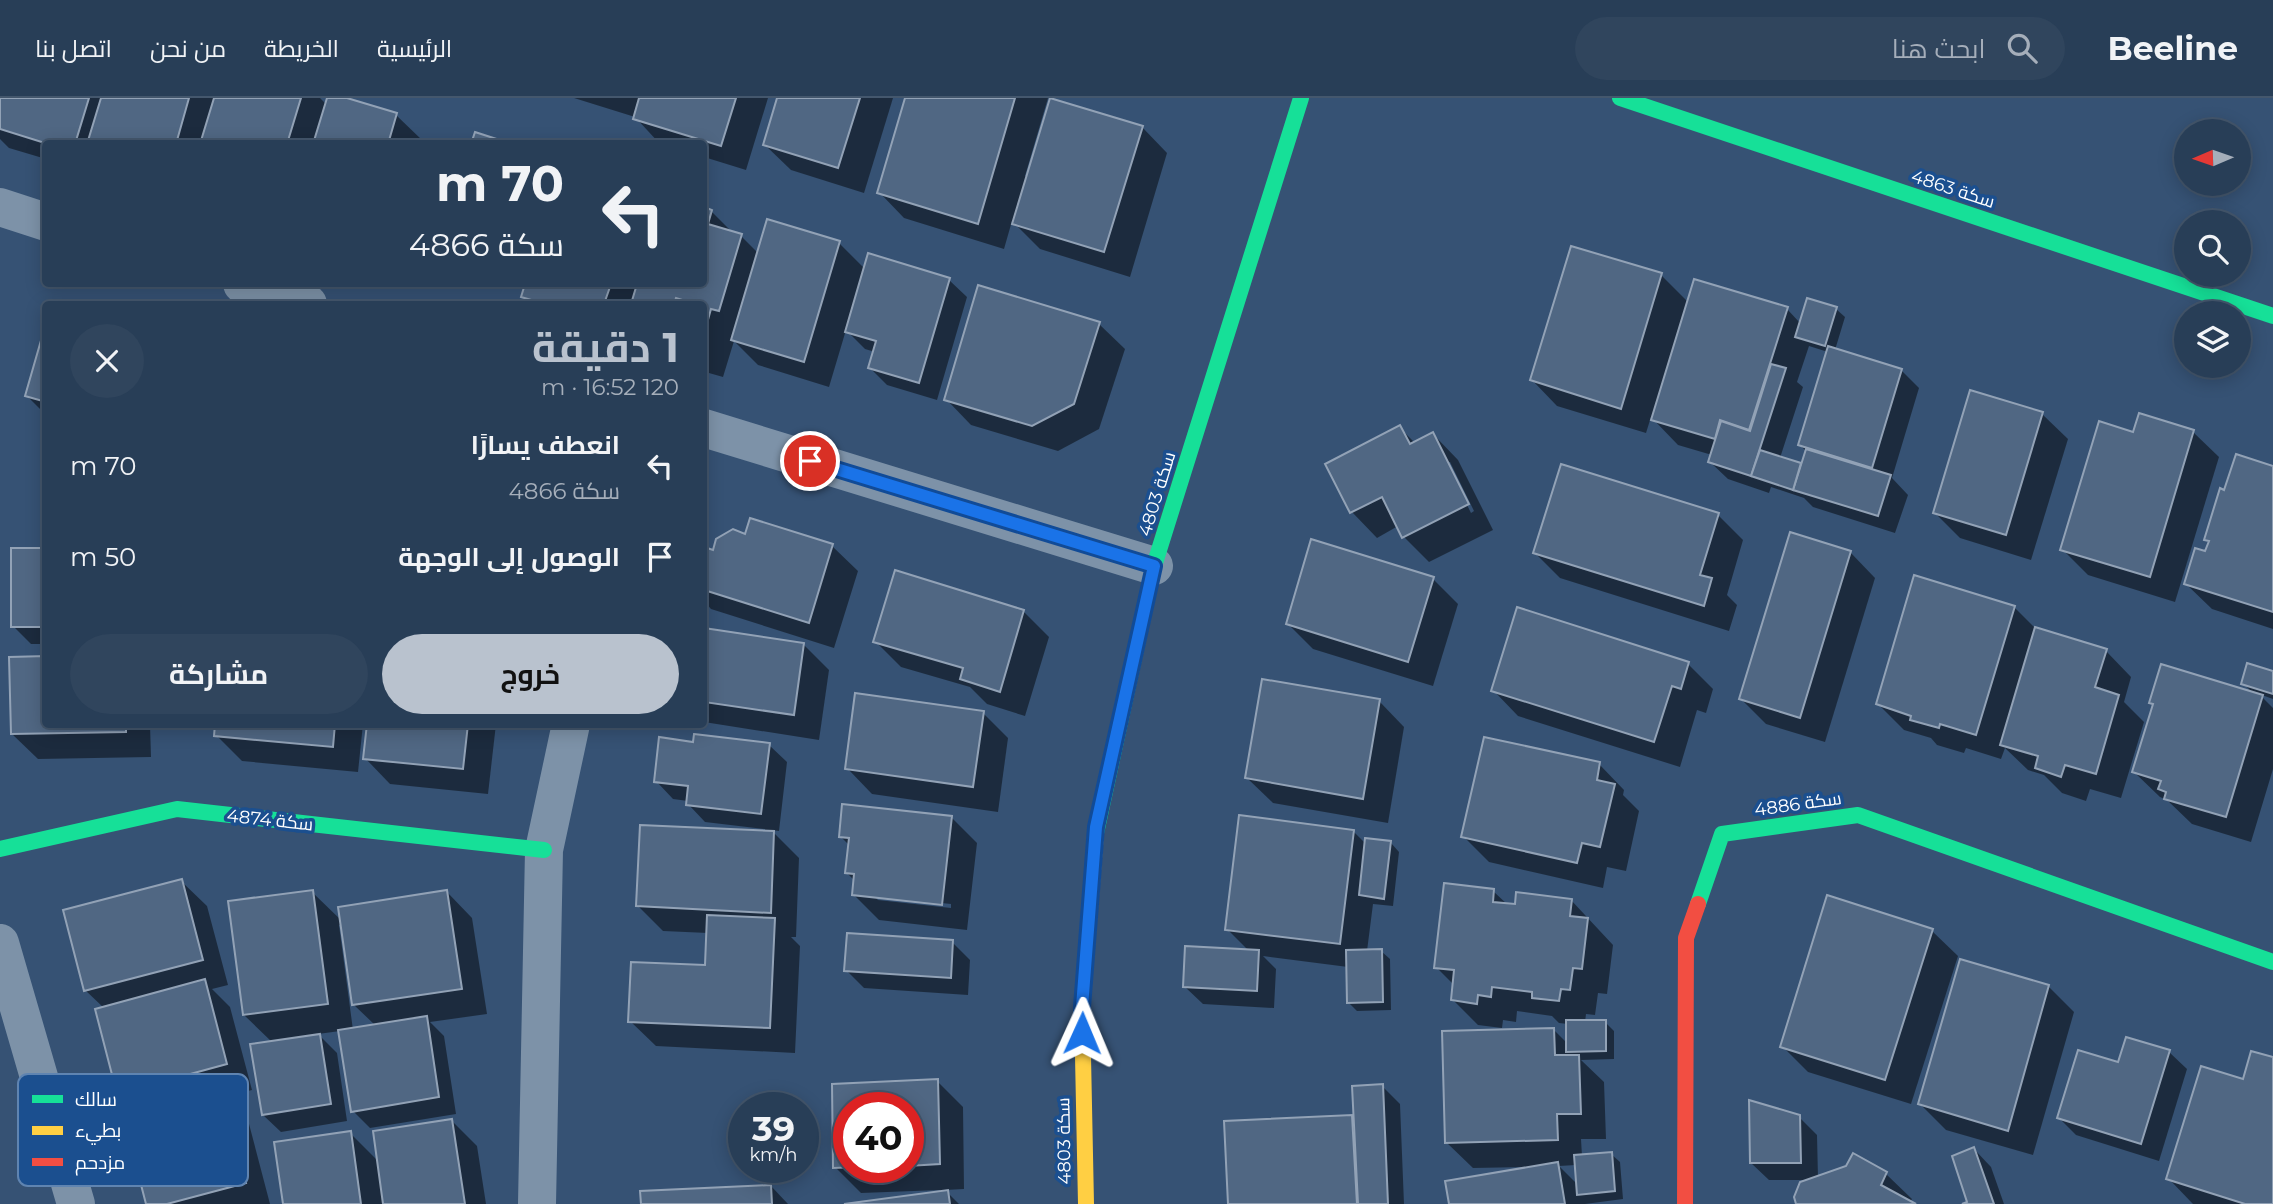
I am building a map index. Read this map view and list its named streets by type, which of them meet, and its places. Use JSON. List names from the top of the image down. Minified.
{"streets":{"street":["سكة 4863","سكة 4803","سكة 4886","سكة 4874"]},"legend":["سالك","بطيء","مزدحم"],"north":"left","page":{"header":"Beeline","search":"ابحث هنا","nav":["الرئيسية","الخريطة","من نحن","اتصل بنا"],"turn":["70 m","سكة 4866"],"heading":["1 دقيقة","120 m · 16:52"],"list":[{"name":"انعطف يسارًا","note":"سكة 4866","value":"70 m"},{"name":"الوصول إلى الوجهة","value":"50 m"}],"buttons":["خروج","مشاركة"],"speed":"39 km/h","limit":"40"}}
